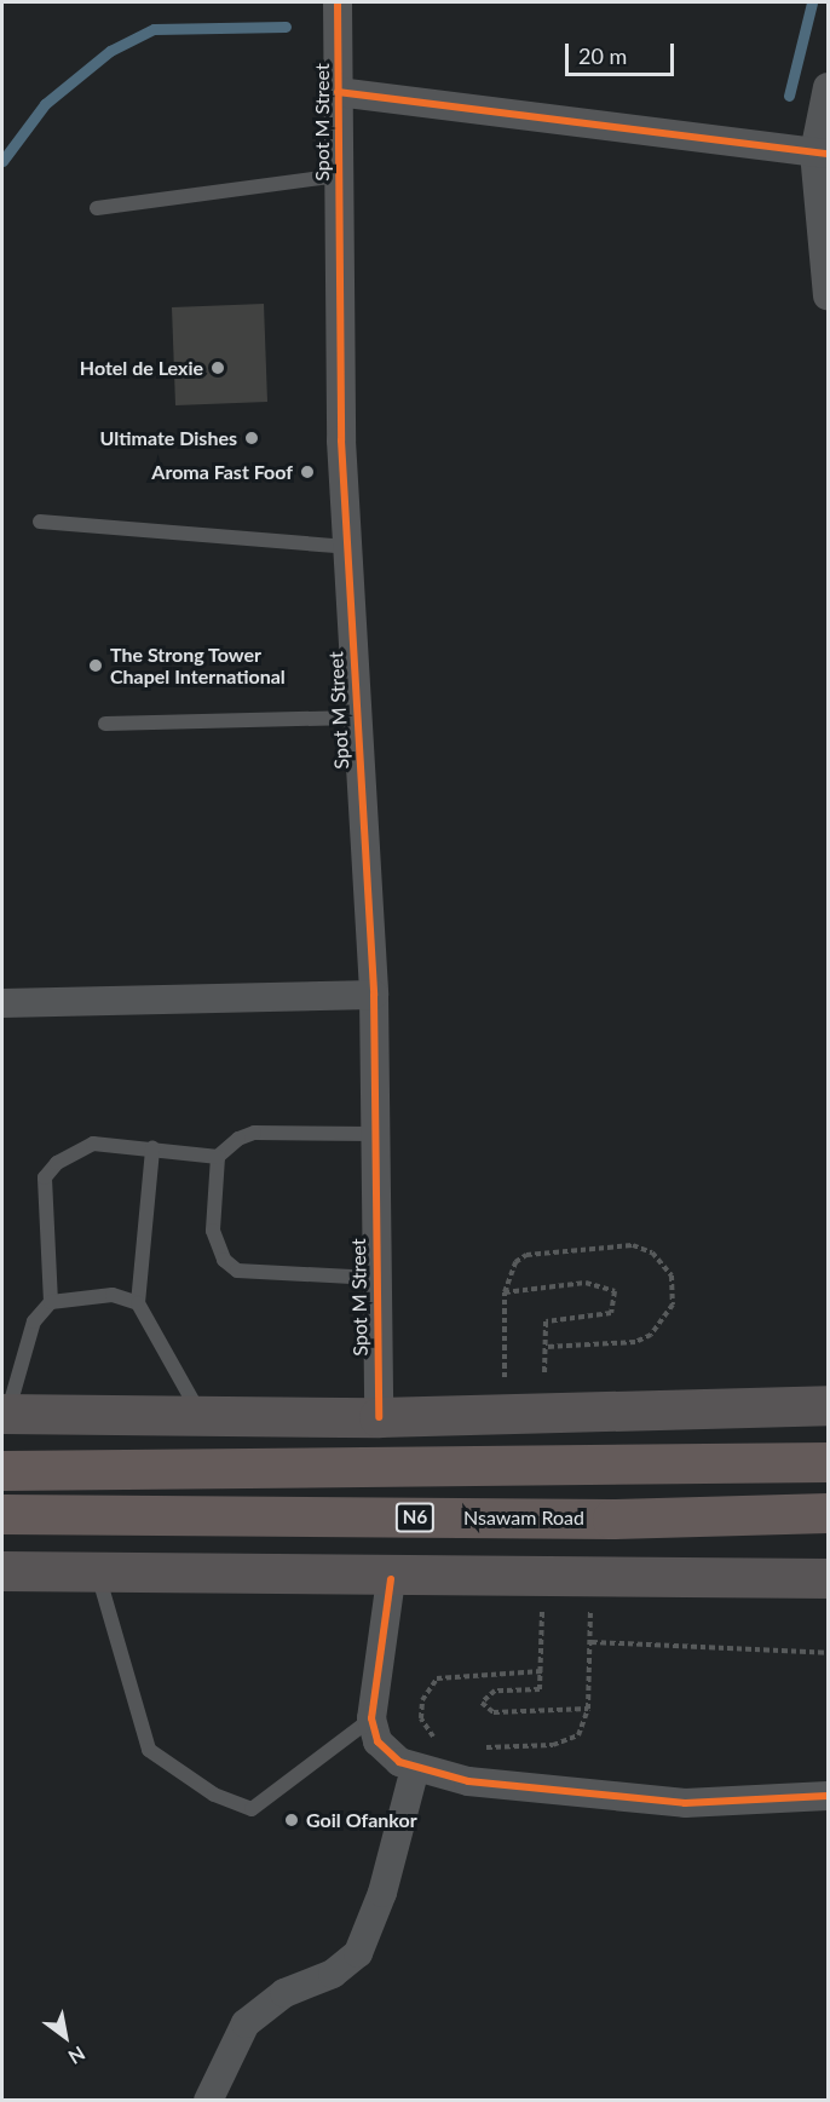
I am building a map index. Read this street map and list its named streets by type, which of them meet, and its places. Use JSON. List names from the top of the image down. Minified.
{"streets":{"highway":["N6","Nsawam Road"],"street":["Spot M Street"]},"places":["Hotel de Lexie","Ultimate Dishes","Aroma Fast Foof","The Strong Tower Chapel International","Goil Ofankor"],"scale_bar":"20 m","north":"bottom right"}
